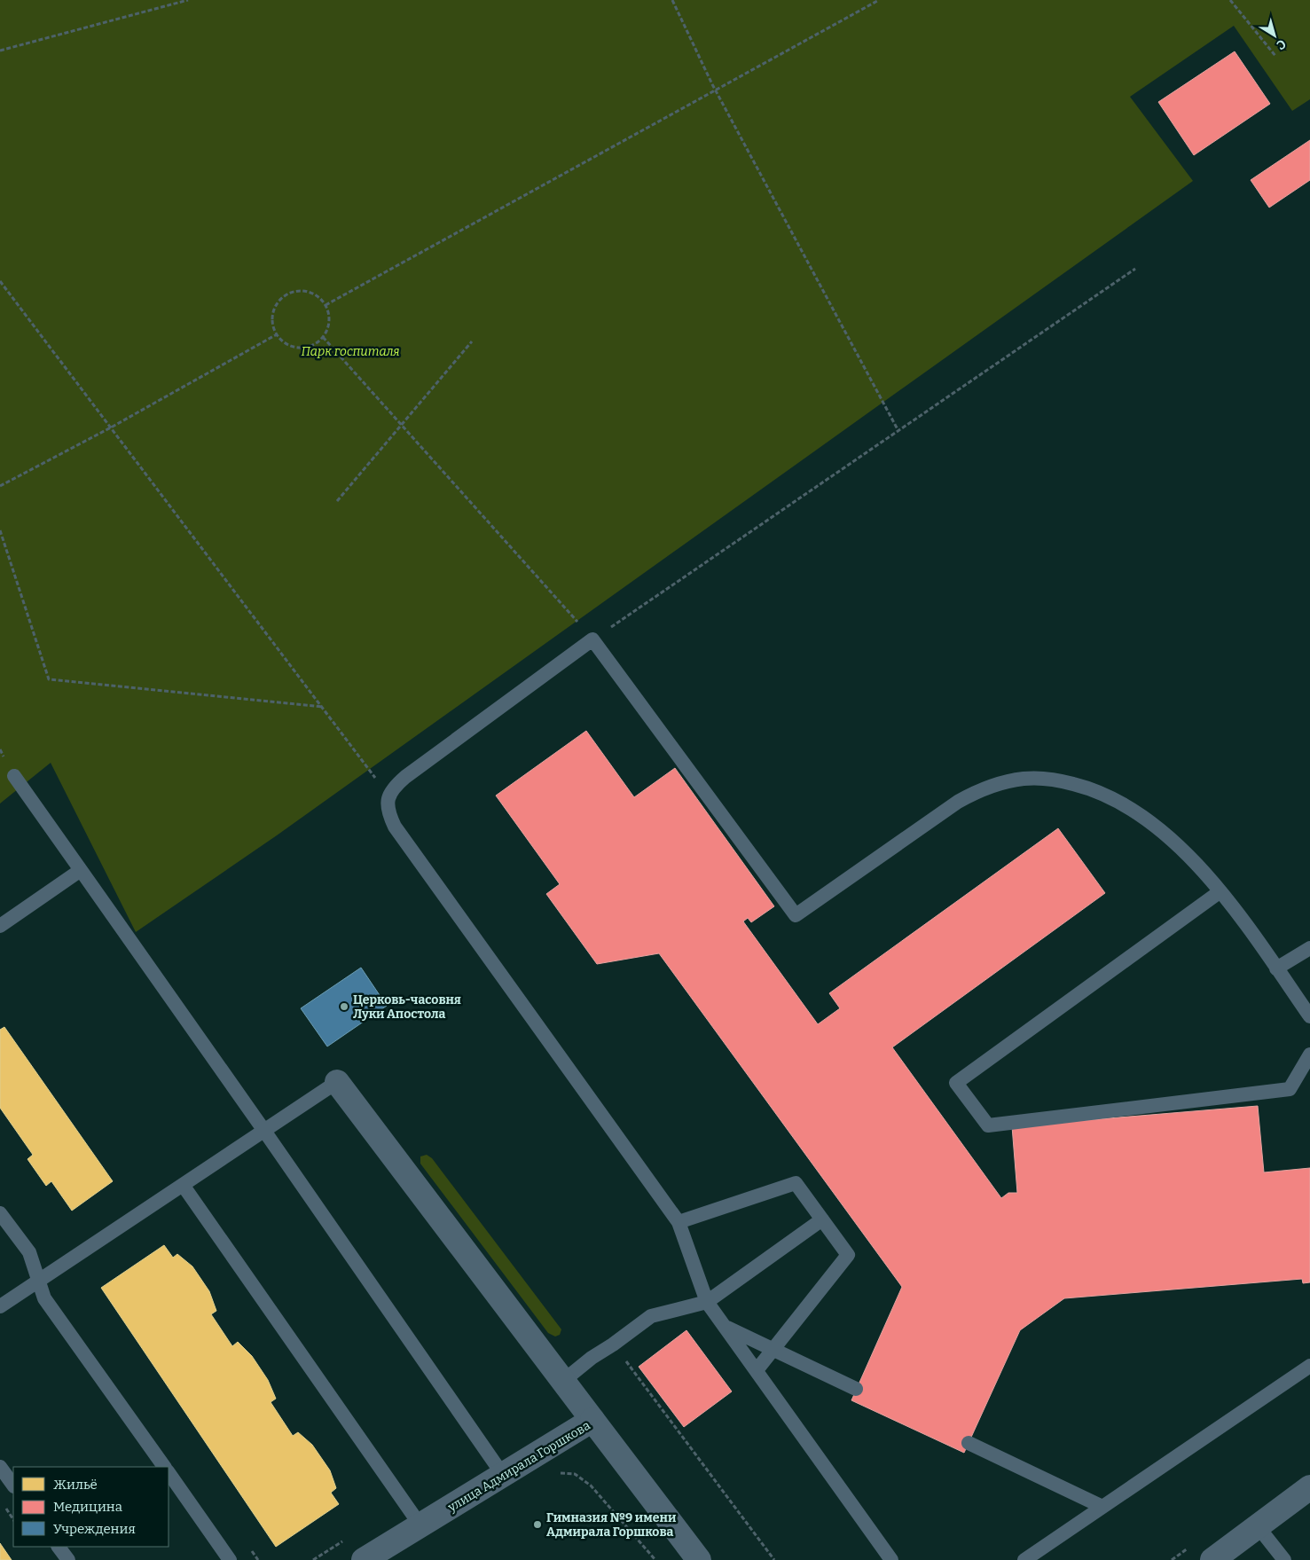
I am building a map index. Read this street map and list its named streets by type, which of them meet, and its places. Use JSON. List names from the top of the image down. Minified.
{"streets":{"street":["улица Адмирала Горшкова"]},"parks":["Парк госпиталя"],"places":["Церковь-часовня Луки Апостола","Гимназия №9 имени Адмирала Горшкова"],"legend":["Жильё","Медицина","Учреждения"],"north":"bottom right"}
